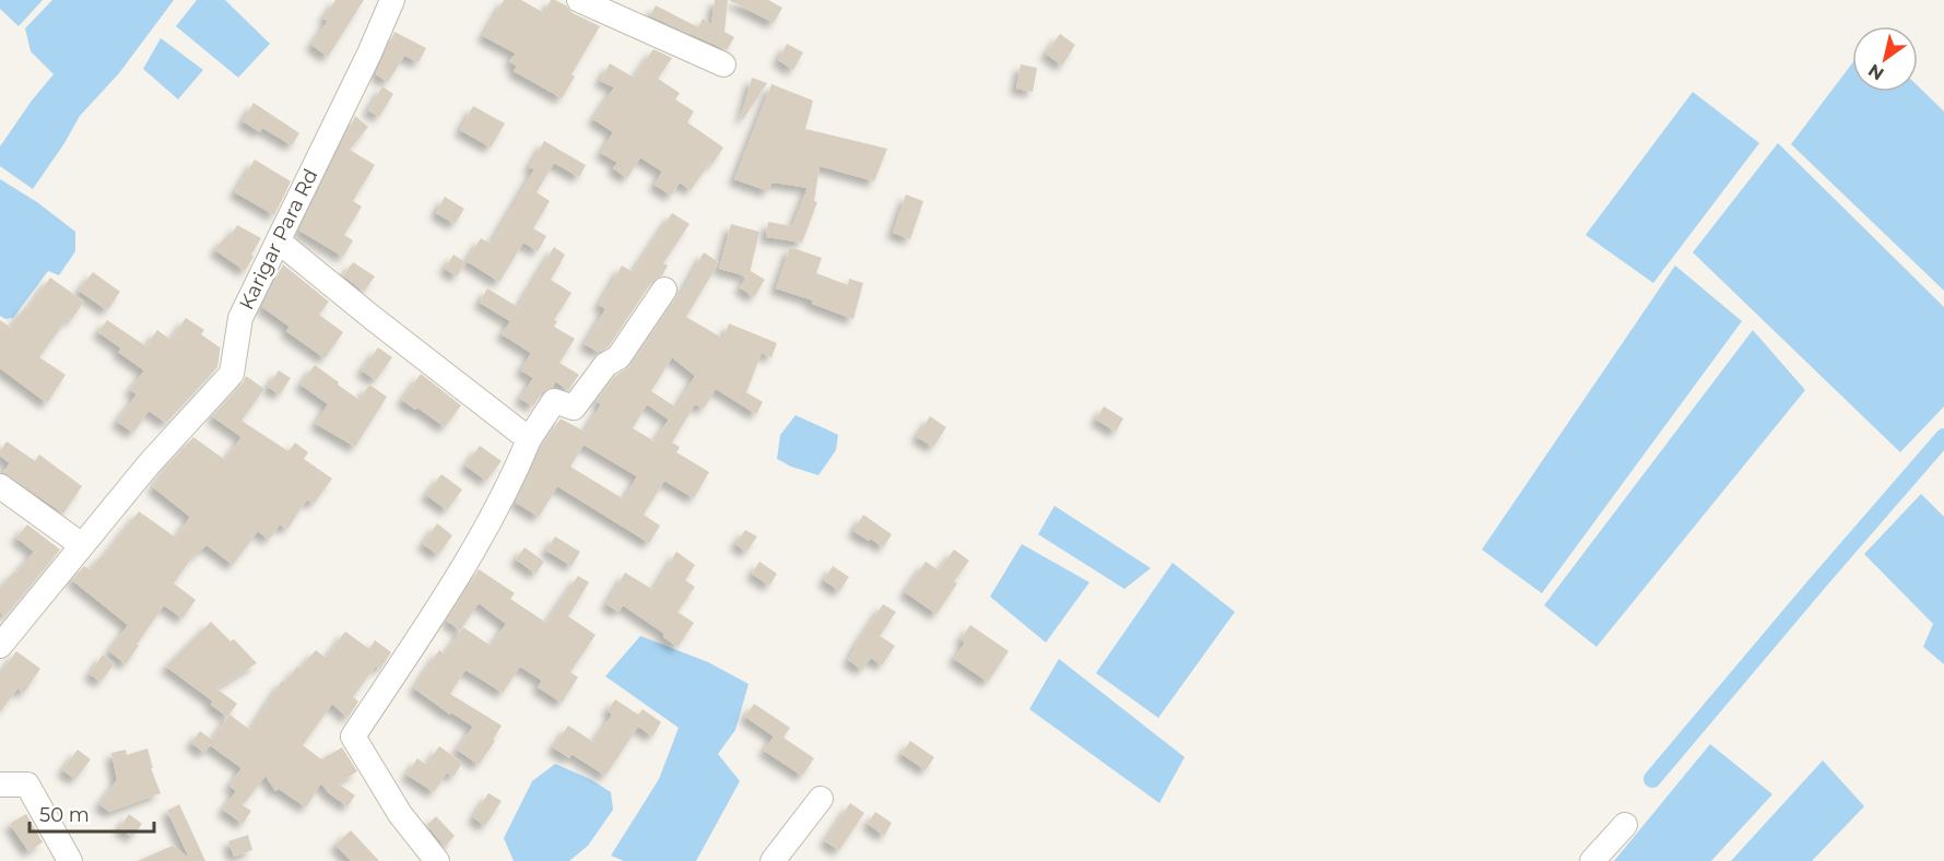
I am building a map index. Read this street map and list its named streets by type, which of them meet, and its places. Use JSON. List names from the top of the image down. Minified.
{"streets":{"street":["Karigar Para Rd"]},"scale_bar":"50 m","north":"bottom left"}
